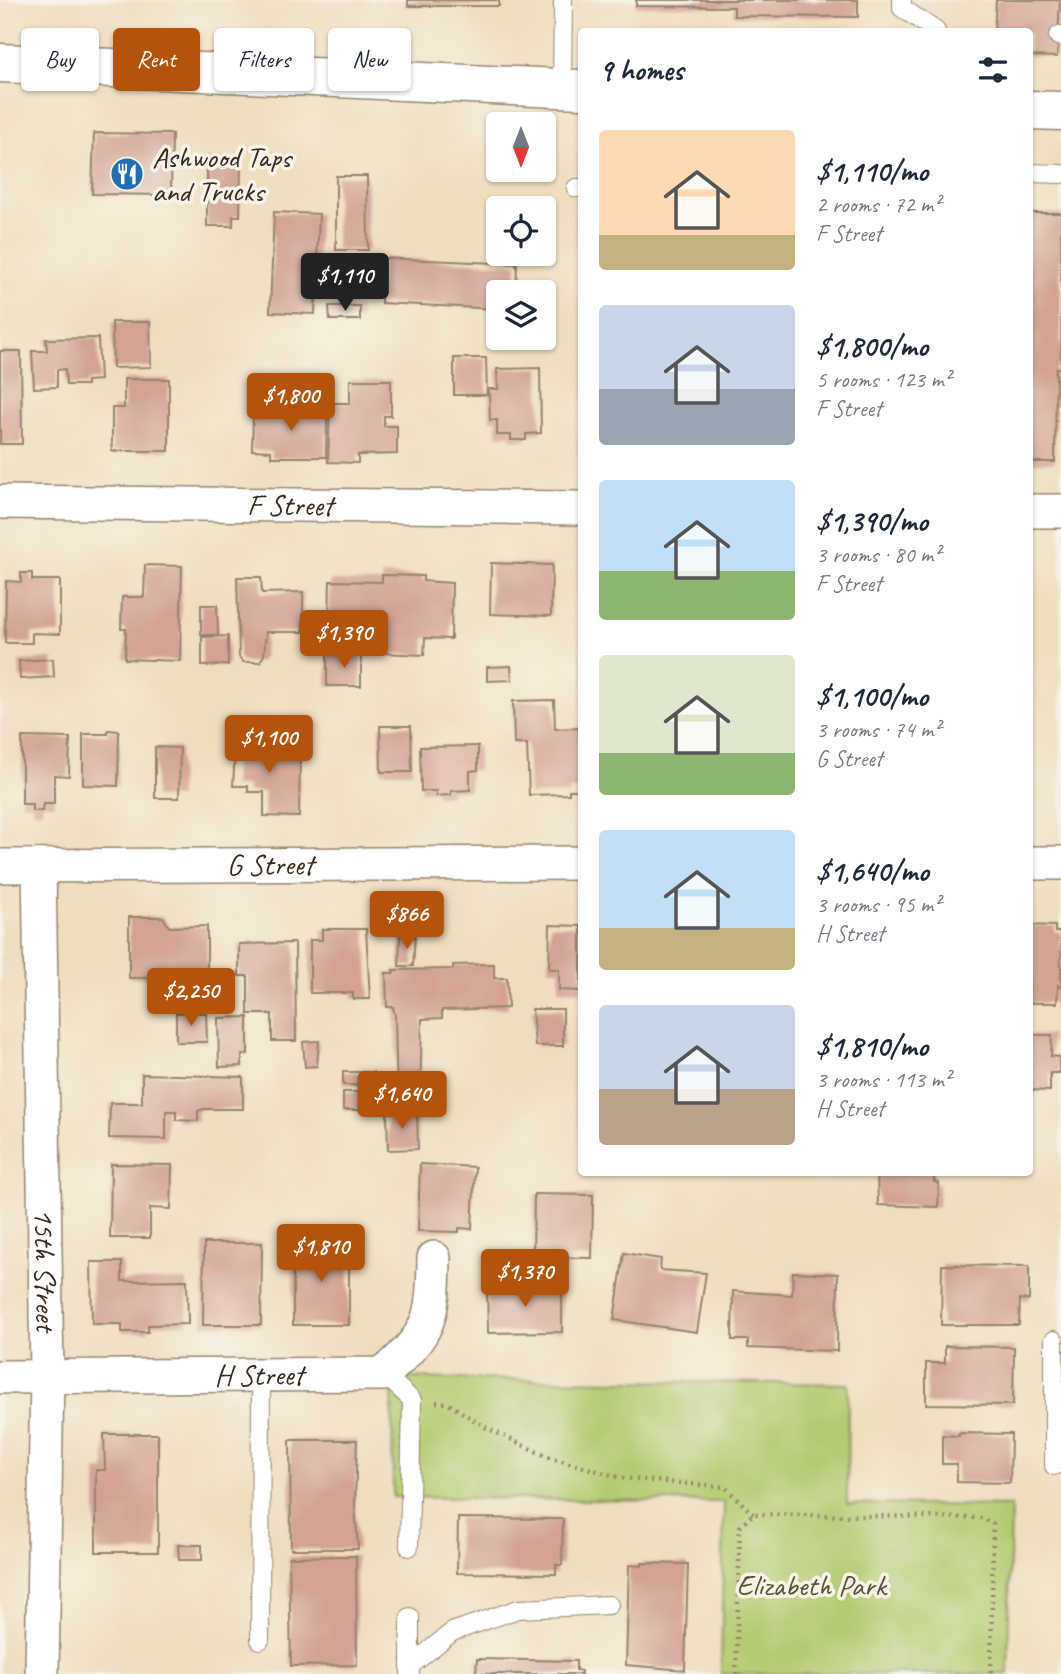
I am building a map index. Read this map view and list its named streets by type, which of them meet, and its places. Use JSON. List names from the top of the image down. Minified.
{"streets":{"street":["F Street","G Street","15th Street","H Street"]},"crossings":[["G Street","15th Street"],["15th Street","H Street"]],"parks":["Elizabeth Park"],"places":{"restaurant":["Ashwood Taps and Trucks"]},"north":"bottom","page":{"chip":["Buy","Rent","Filters","New"],"heading":"9 homes","list":[{"name":"$1,110/mo","note":"2 rooms · 72 m² · F Street"},{"name":"$1,800/mo","note":"5 rooms · 123 m² · F Street"},{"name":"$1,390/mo","note":"3 rooms · 80 m² · F Street"},{"name":"$1,100/mo","note":"3 rooms · 74 m² · G Street"},{"name":"$1,640/mo","note":"3 rooms · 95 m² · H Street"},{"name":"$1,810/mo","note":"3 rooms · 113 m² · H Street"}],"price":["$1,110","$1,800","$1,390","$1,100","$866","$2,250","$1,640","$1,810","$1,370"]}}
